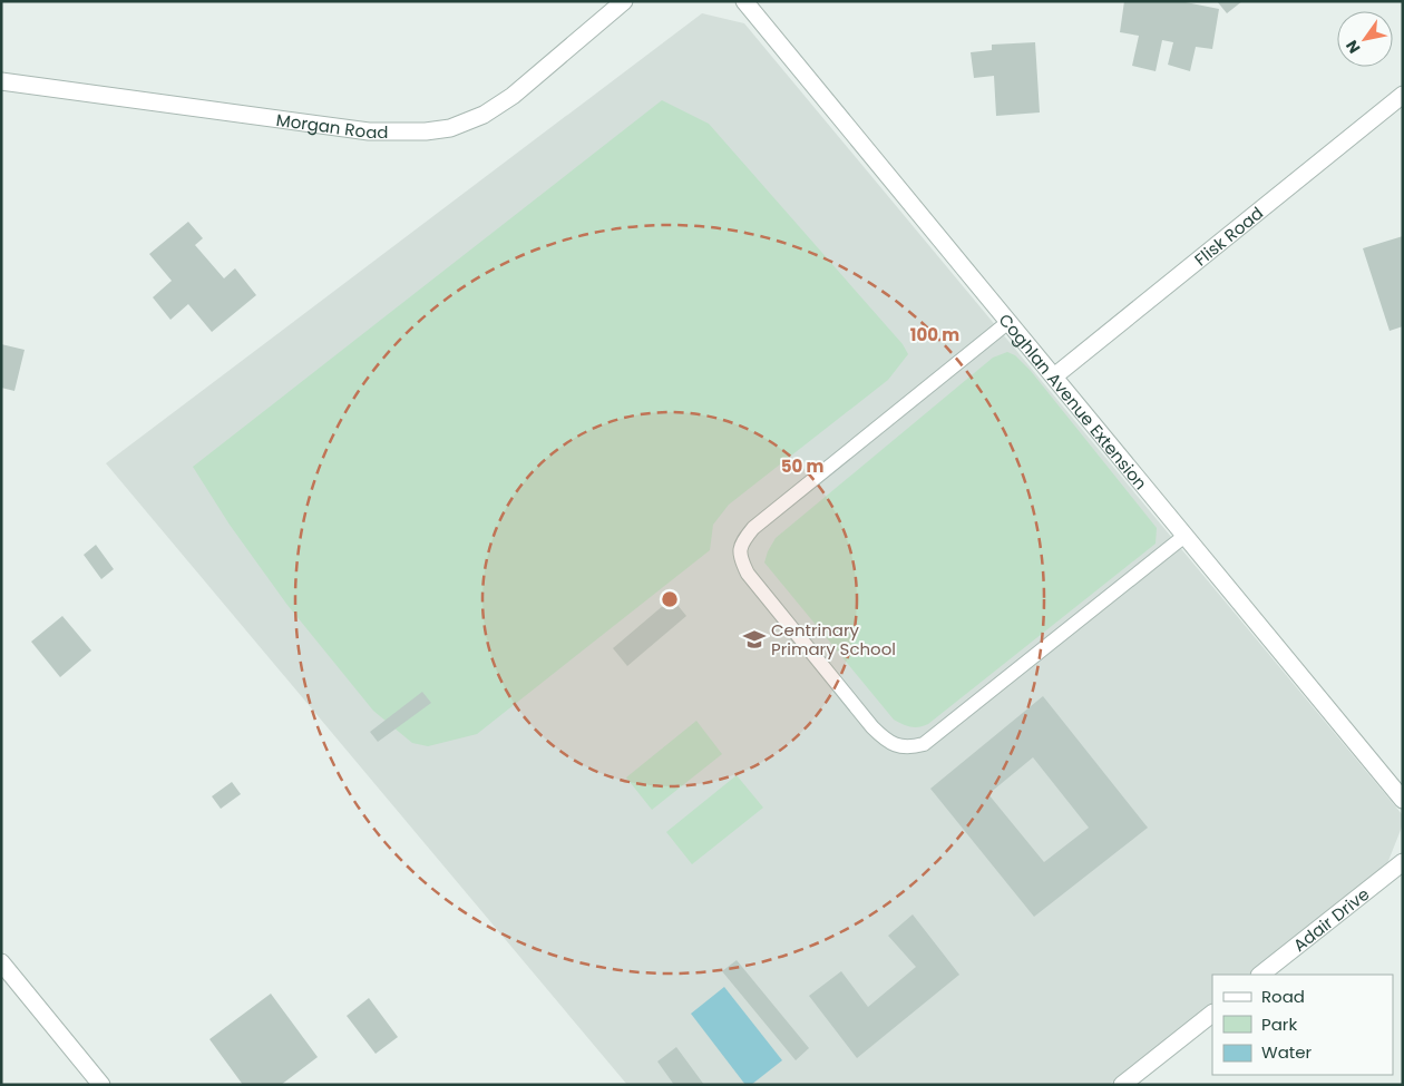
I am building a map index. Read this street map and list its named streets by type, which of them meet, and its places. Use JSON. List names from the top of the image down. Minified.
{"streets":{"street":["Morgan Road","Flisk Road","Coghlan Avenue Extension","Adair Drive"]},"crossings":[["Flisk Road","Coghlan Avenue Extension"]],"places":{"school or university":["Centrinary Primary School"]},"legend":["Road","Park","Water"],"north":"bottom left","rings":["100 m","50 m"]}
